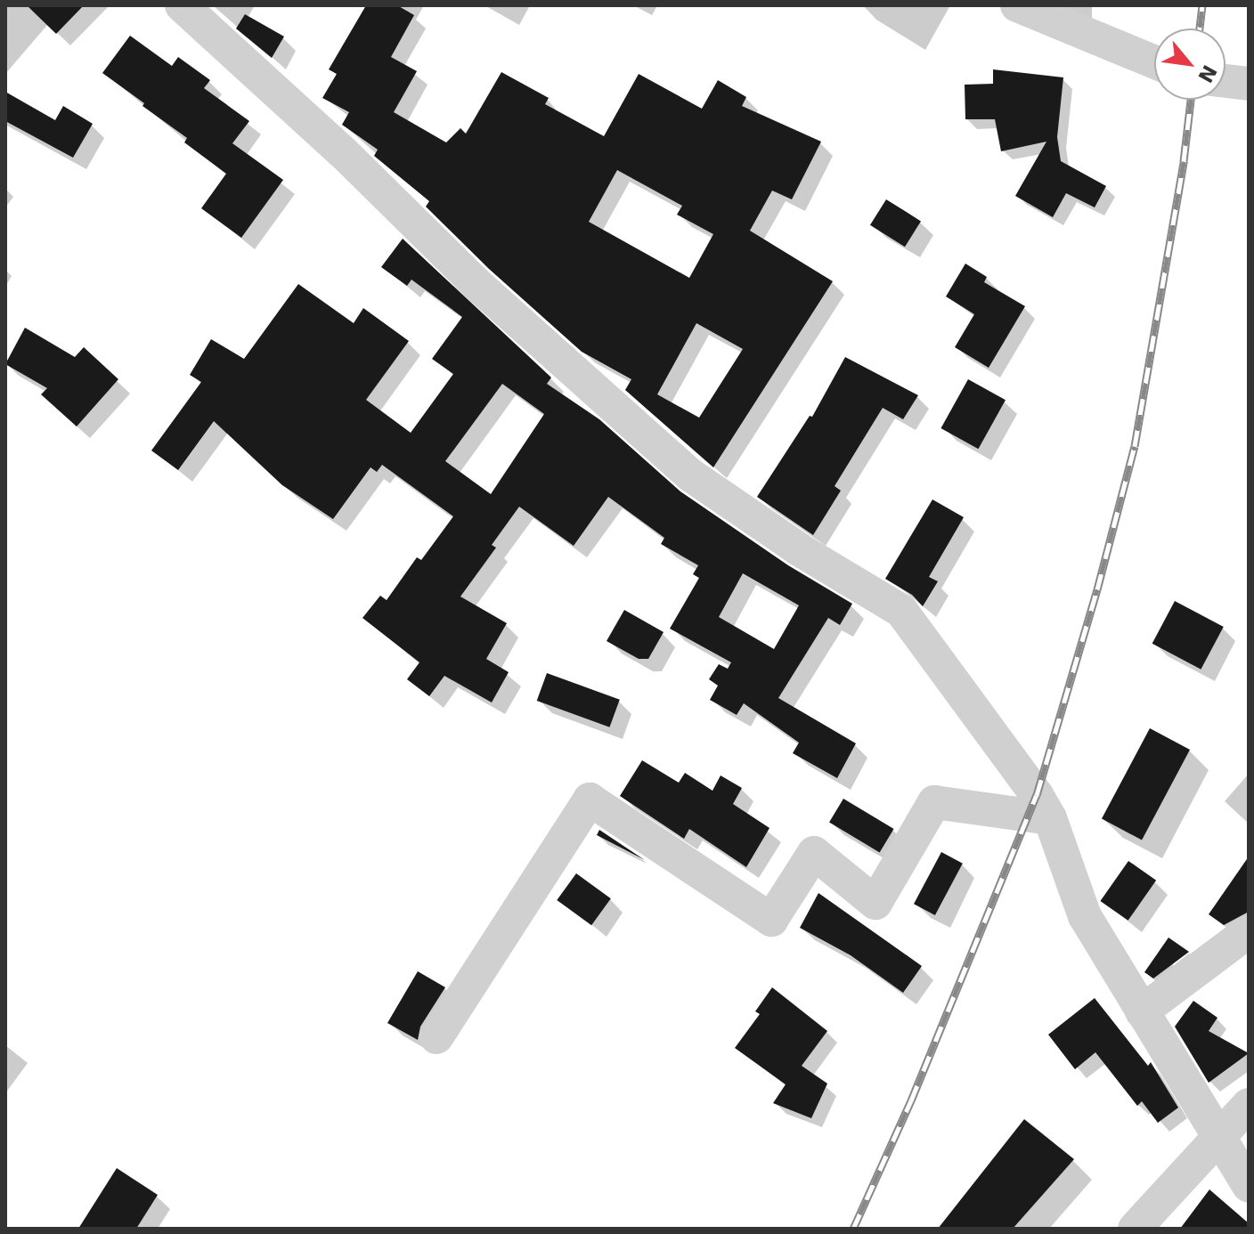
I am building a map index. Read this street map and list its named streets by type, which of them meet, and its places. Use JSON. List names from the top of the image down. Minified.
{"north":"bottom right"}
